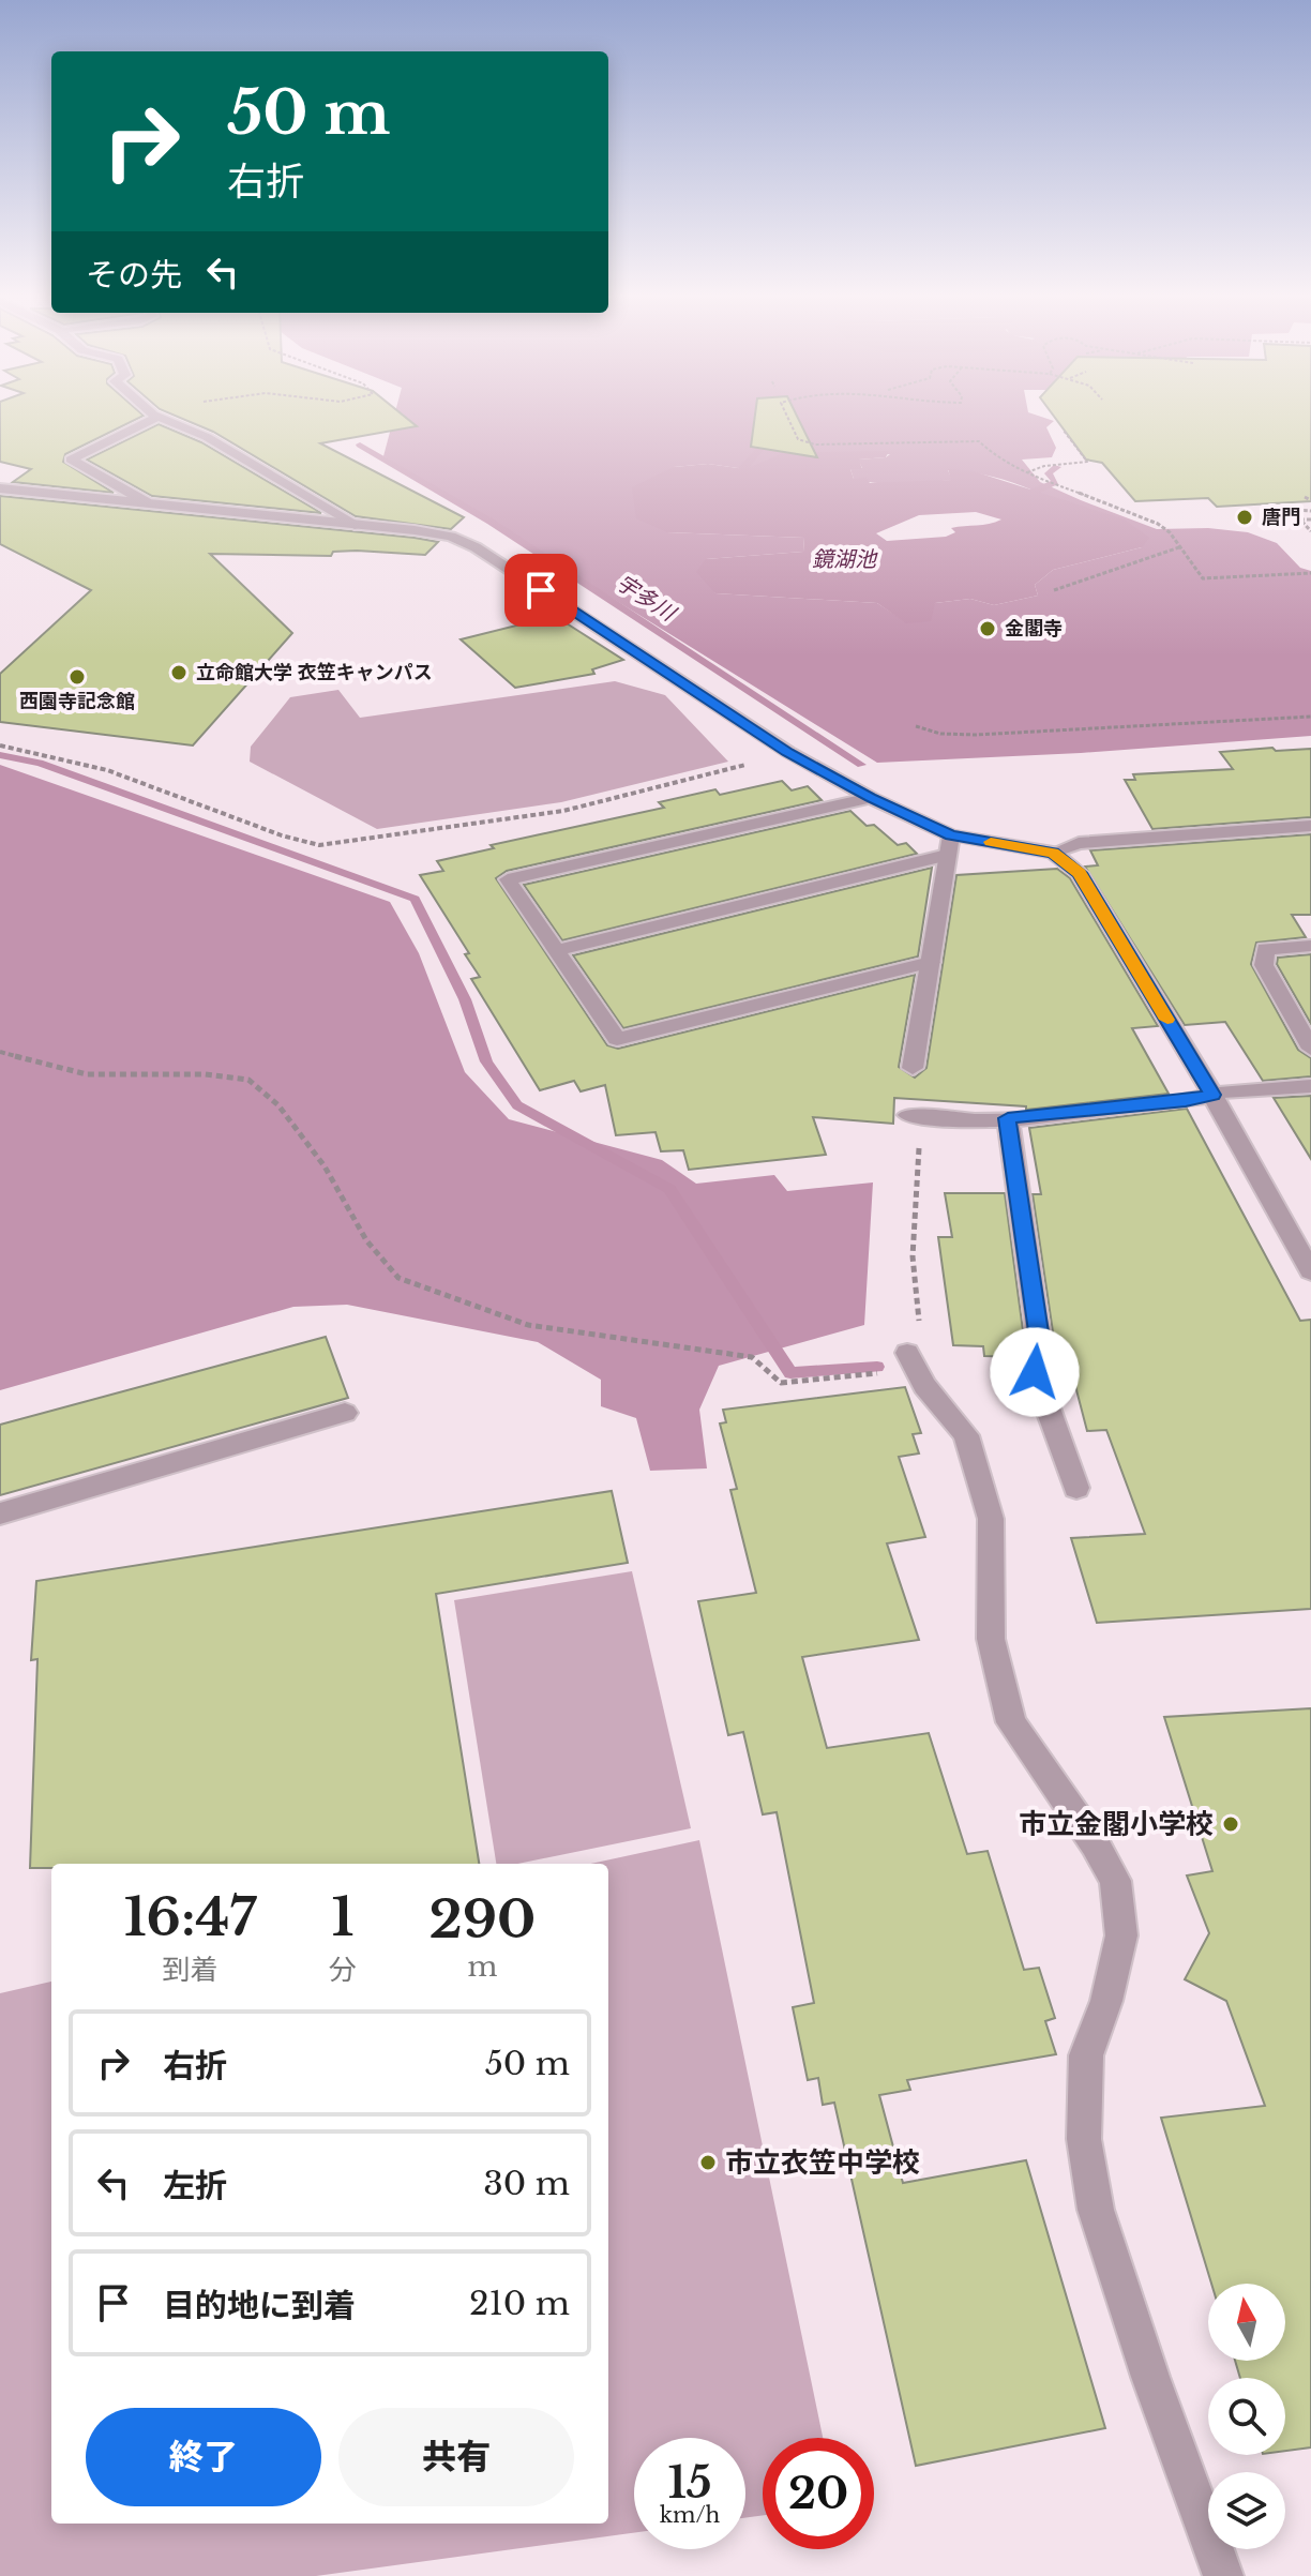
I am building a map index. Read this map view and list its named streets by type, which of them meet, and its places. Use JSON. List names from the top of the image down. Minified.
{"water":["鏡湖池","宇多川"],"places":["唐門","金閣寺","立命館大学 衣笠キャンパス","西園寺記念館","市立金閣小学校","市立衣笠中学校"],"north":"top","page":{"turn":["50 m","右折"],"then":"その先","eta":["16:47","到着","1","分","290","m"],"list":[{"name":"右折","value":"50 m"},{"name":"左折","value":"30 m"},{"name":"目的地に到着","value":"210 m"}],"buttons":["終了","共有"],"speed":"15 km/h","limit":"20"}}
